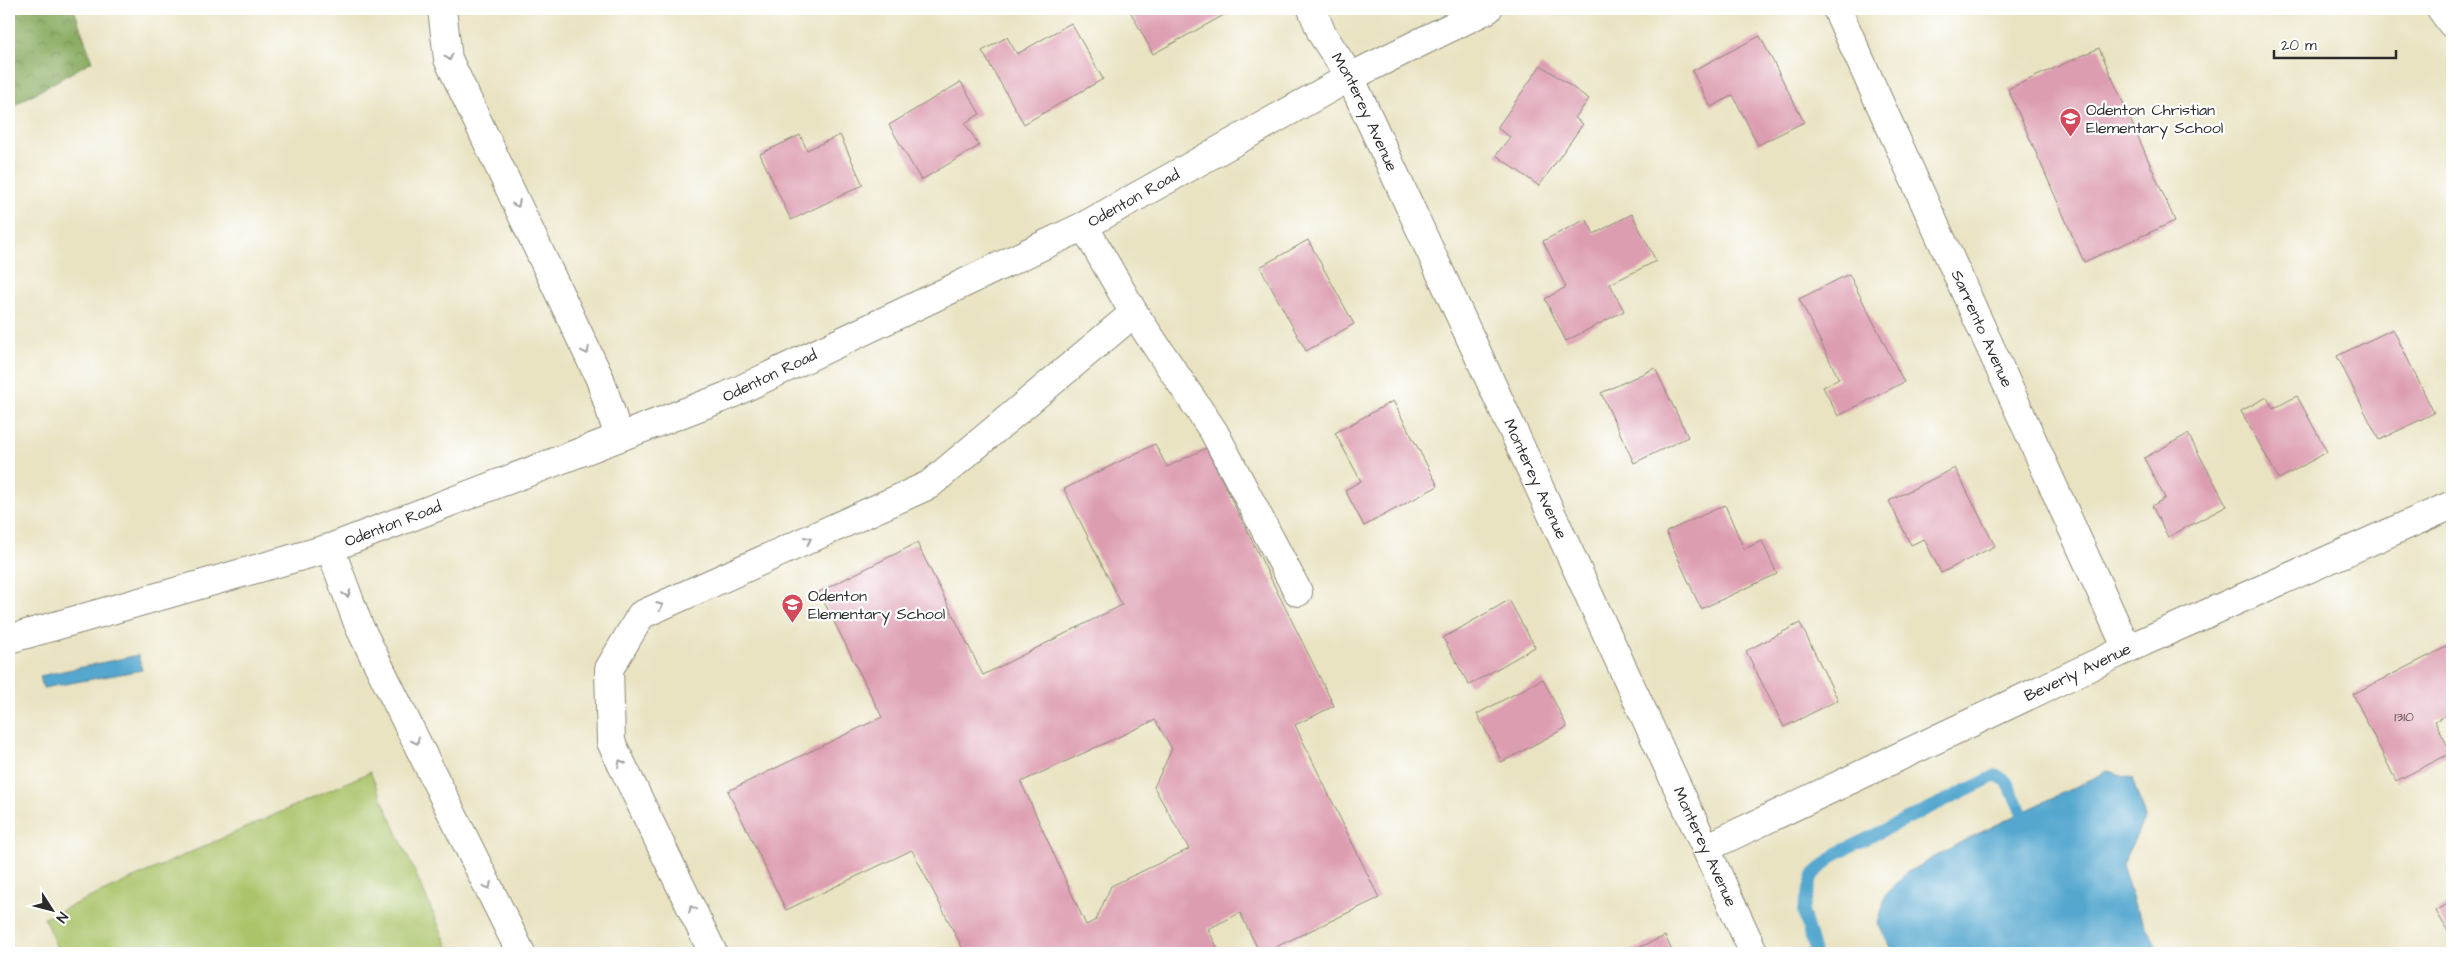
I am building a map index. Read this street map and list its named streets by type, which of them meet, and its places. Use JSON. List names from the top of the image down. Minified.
{"streets":{"street":["Monterey Avenue","Odenton Road","Sarrento Avenue","Beverly Avenue"]},"crossings":[["Monterey Avenue","Odenton Road"],["Monterey Avenue","Beverly Avenue"],["Sarrento Avenue","Beverly Avenue"]],"places":{"school or university":["Odenton Christian Elementary School","Odenton Elementary School"]},"house_numbers":["1310"],"scale_bar":"20 m","north":"bottom right"}
